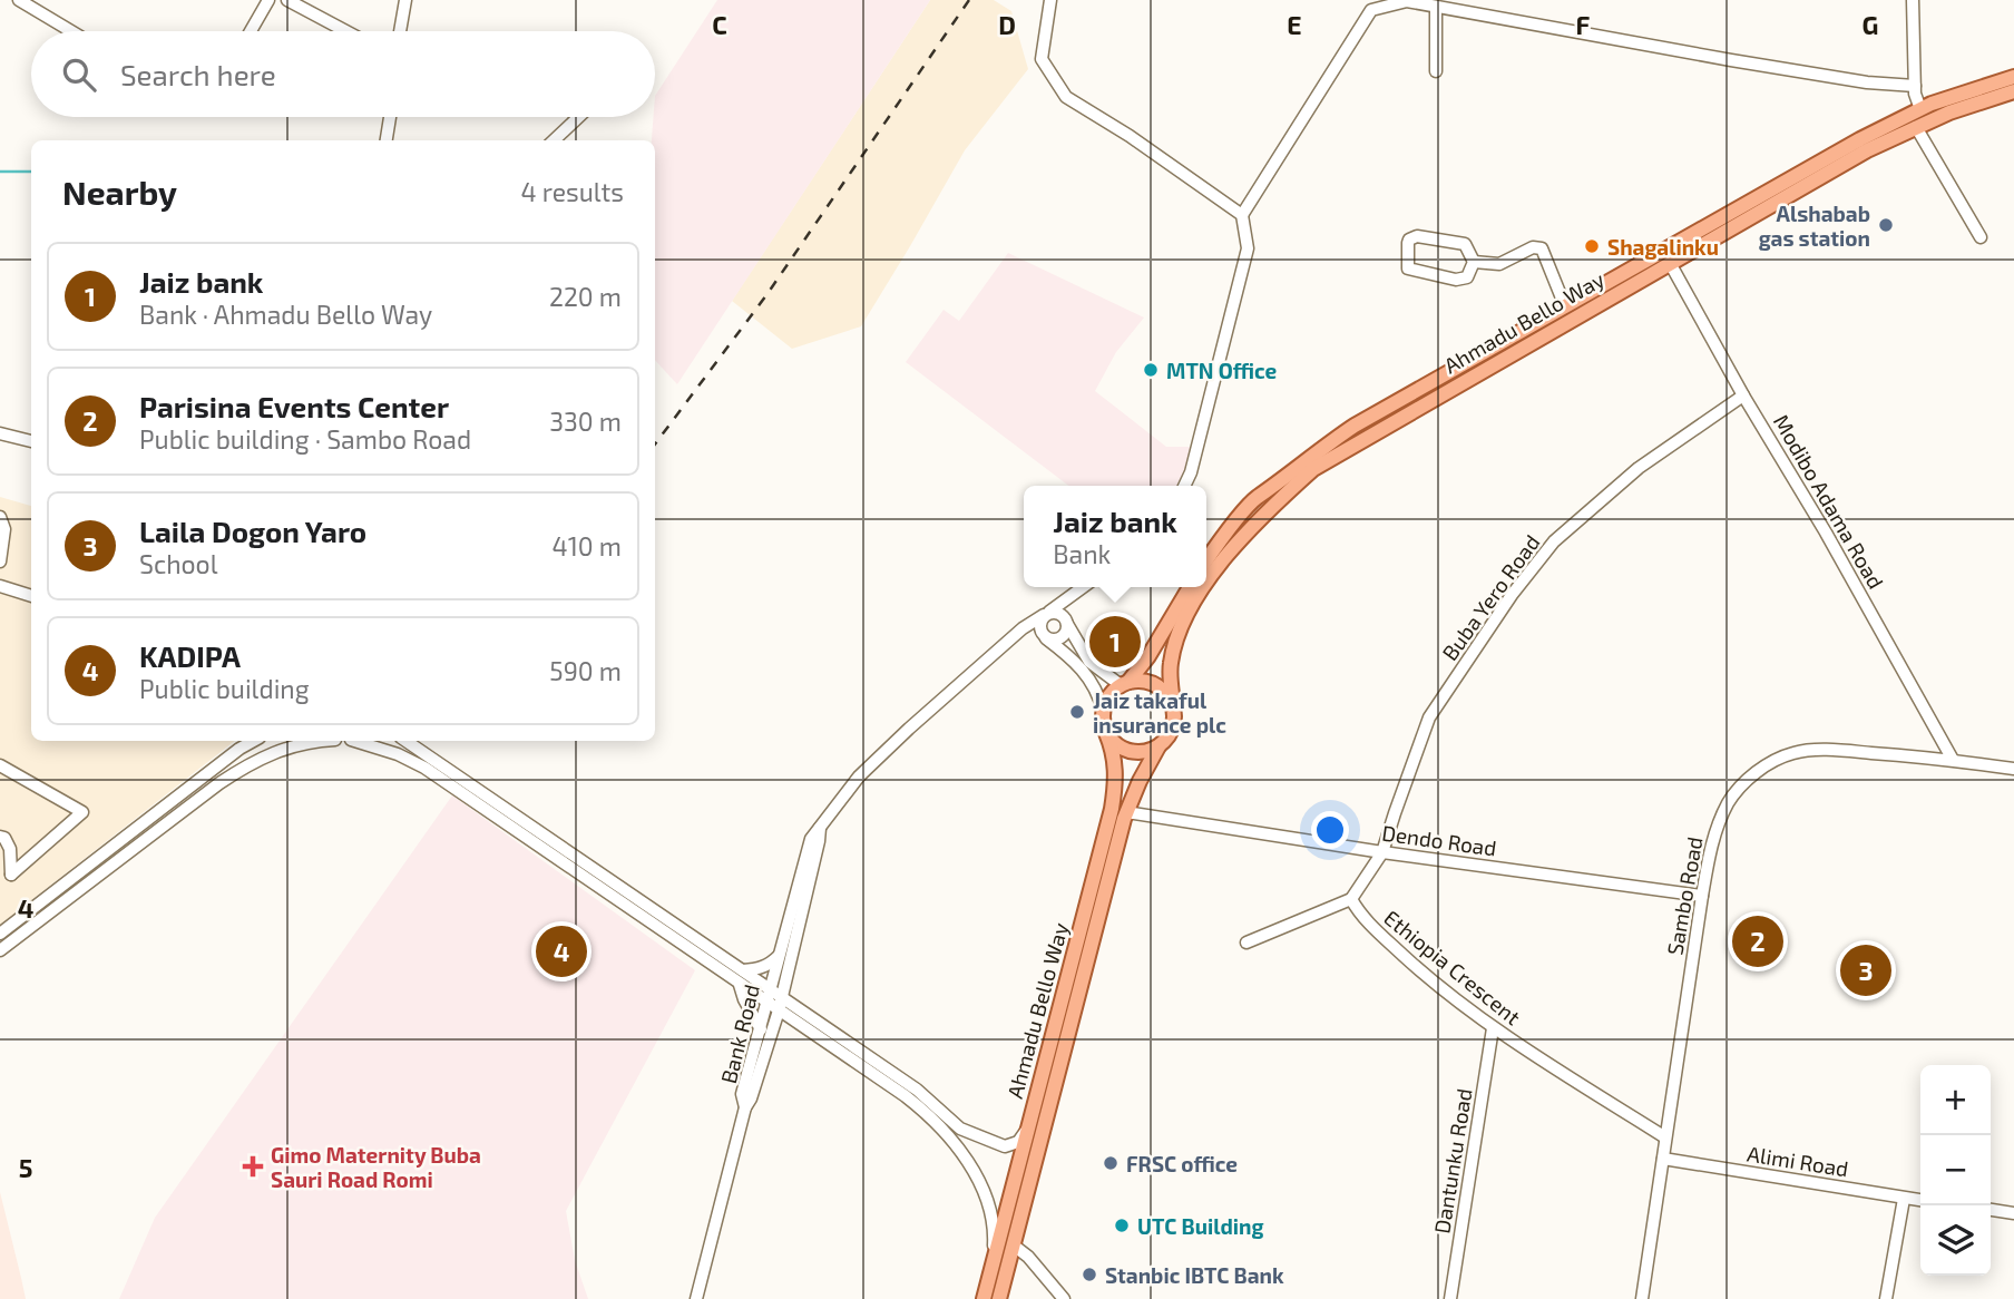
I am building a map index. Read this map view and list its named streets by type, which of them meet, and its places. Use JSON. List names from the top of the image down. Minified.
{"streets":{"main road":["Ahmadu Bello Way"],"street":["Modibo Adama Road","Buba Yero Road","Dendo Road","Sambo Road","Ethiopia Crescent","Bank Road","Dantunku Road","Alimi Road"]},"crossings":[["Ahmadu Bello Way","Modibo Adama Road"],["Ahmadu Bello Way","Dendo Road"],["Modibo Adama Road","Buba Yero Road"],["Modibo Adama Road","Sambo Road"],["Buba Yero Road","Dendo Road"],["Dendo Road","Sambo Road"],["Sambo Road","Ethiopia Crescent"],["Sambo Road","Alimi Road"],["Ethiopia Crescent","Dantunku Road"]],"places":{"other":["Alshabab gas station","Shagalinku","MTN Office","Jaiz takaful insurance plc","FRSC office","UTC Building","Stanbic IBTC Bank"],"health":["Gimo Maternity Buba Sauri Road Romi"]},"page":{"search":"Search here","heading":["Nearby","4 results"],"list":[{"mark":"1","name":"Jaiz bank","note":"Bank · Ahmadu Bello Way","value":"220 m"},{"mark":"2","name":"Parisina Events Center","note":"Public building · Sambo Road","value":"330 m"},{"mark":"3","name":"Laila Dogon Yaro","note":"School","value":"410 m"},{"mark":"4","name":"KADIPA","note":"Public building","value":"590 m"}],"popup":["Jaiz bank","Bank"],"pins":["1","2","4","3"],"map_buttons":["+","−"]},"grid":{"columns":["C","D","E","F","G"],"rows":["4","5"]}}
